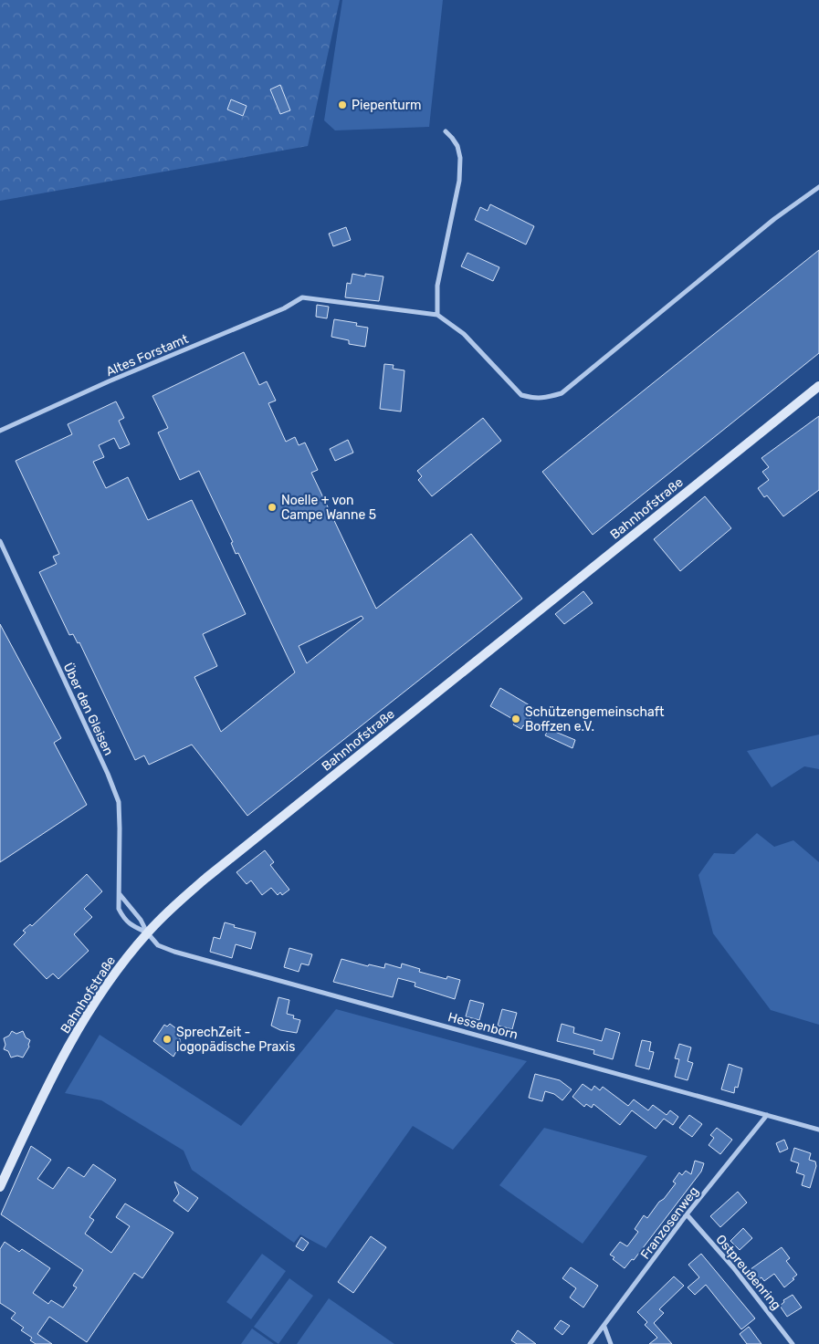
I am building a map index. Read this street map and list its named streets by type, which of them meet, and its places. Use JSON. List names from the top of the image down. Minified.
{"streets":{"main road":["Bahnhofstraße"],"street":["Altes Forstamt","Über den Gleisen","Hessenborn","Franzosenweg","Ostpreußenring"]},"crossings":[["Bahnhofstraße","Über den Gleisen"],["Bahnhofstraße","Hessenborn"],["Über den Gleisen","Hessenborn"],["Hessenborn","Franzosenweg"],["Franzosenweg","Ostpreußenring"]],"places":["Piepenturm","Noelle + von Campe Wanne 5","Schützengemeinschaft Boffzen e.V.","SprechZeit - logopädische Praxis"]}
